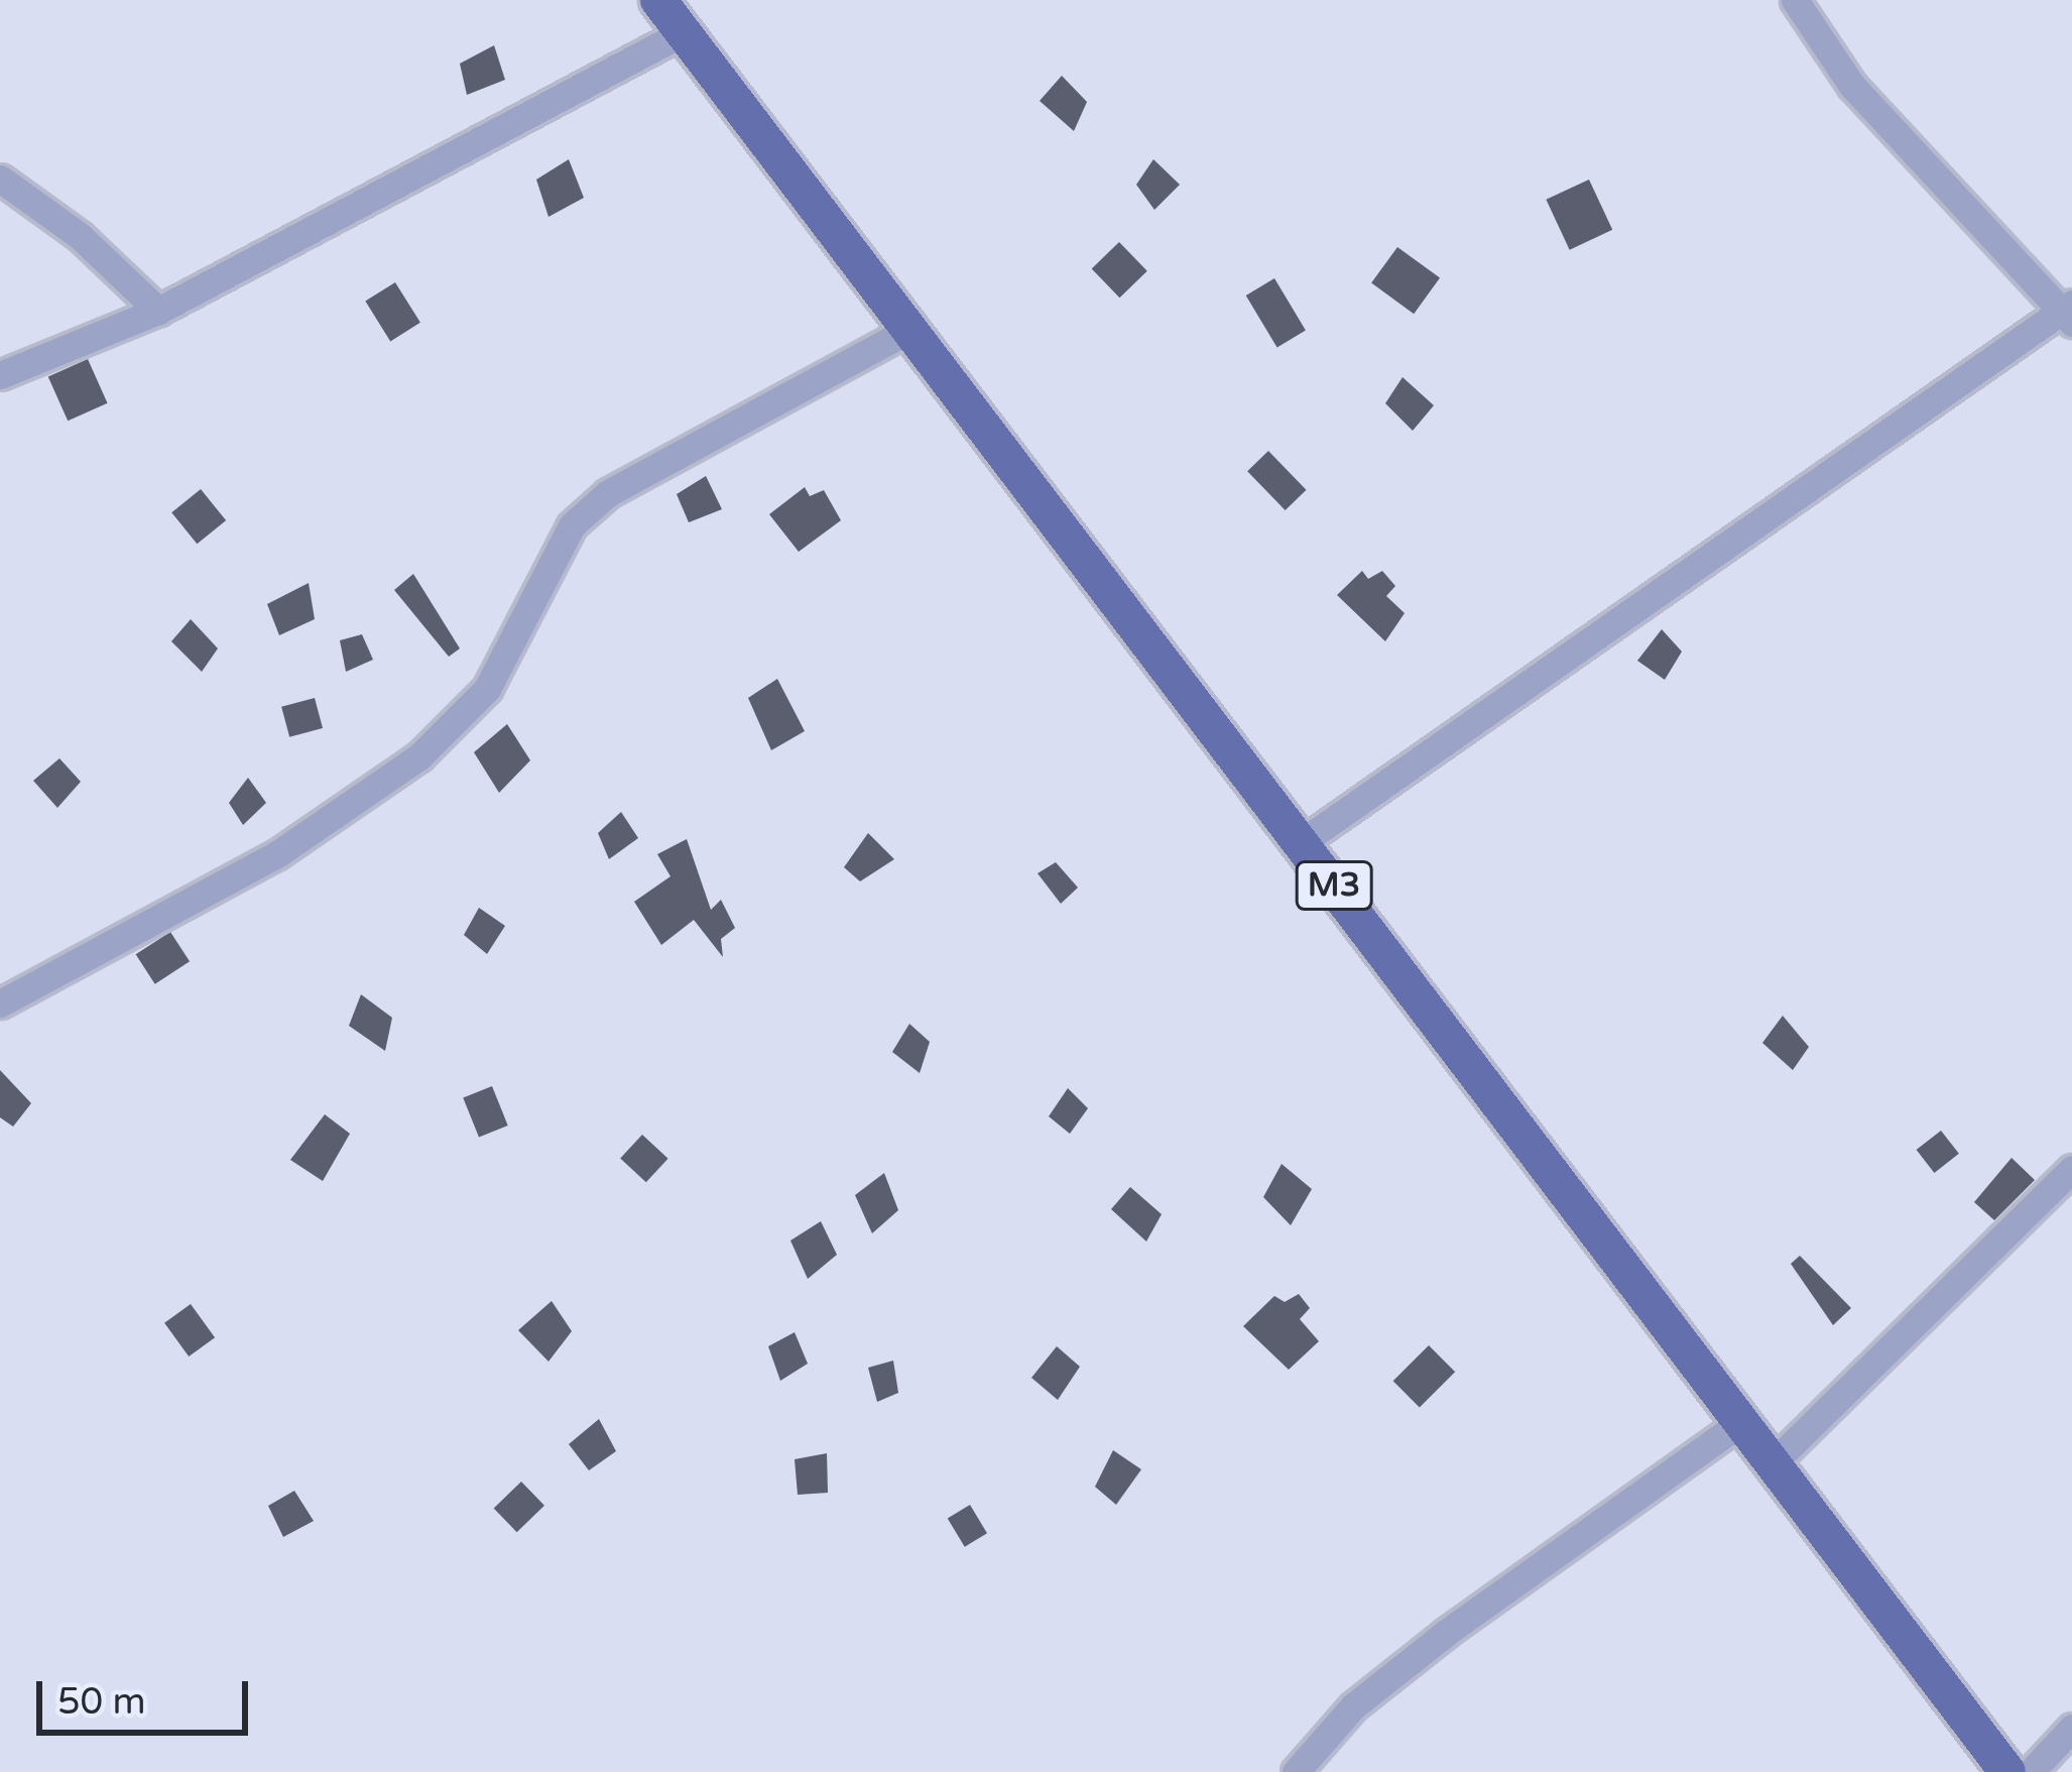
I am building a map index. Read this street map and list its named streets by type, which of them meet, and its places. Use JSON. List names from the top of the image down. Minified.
{"streets":{"main road":["M3"]},"scale_bar":"50 m"}
